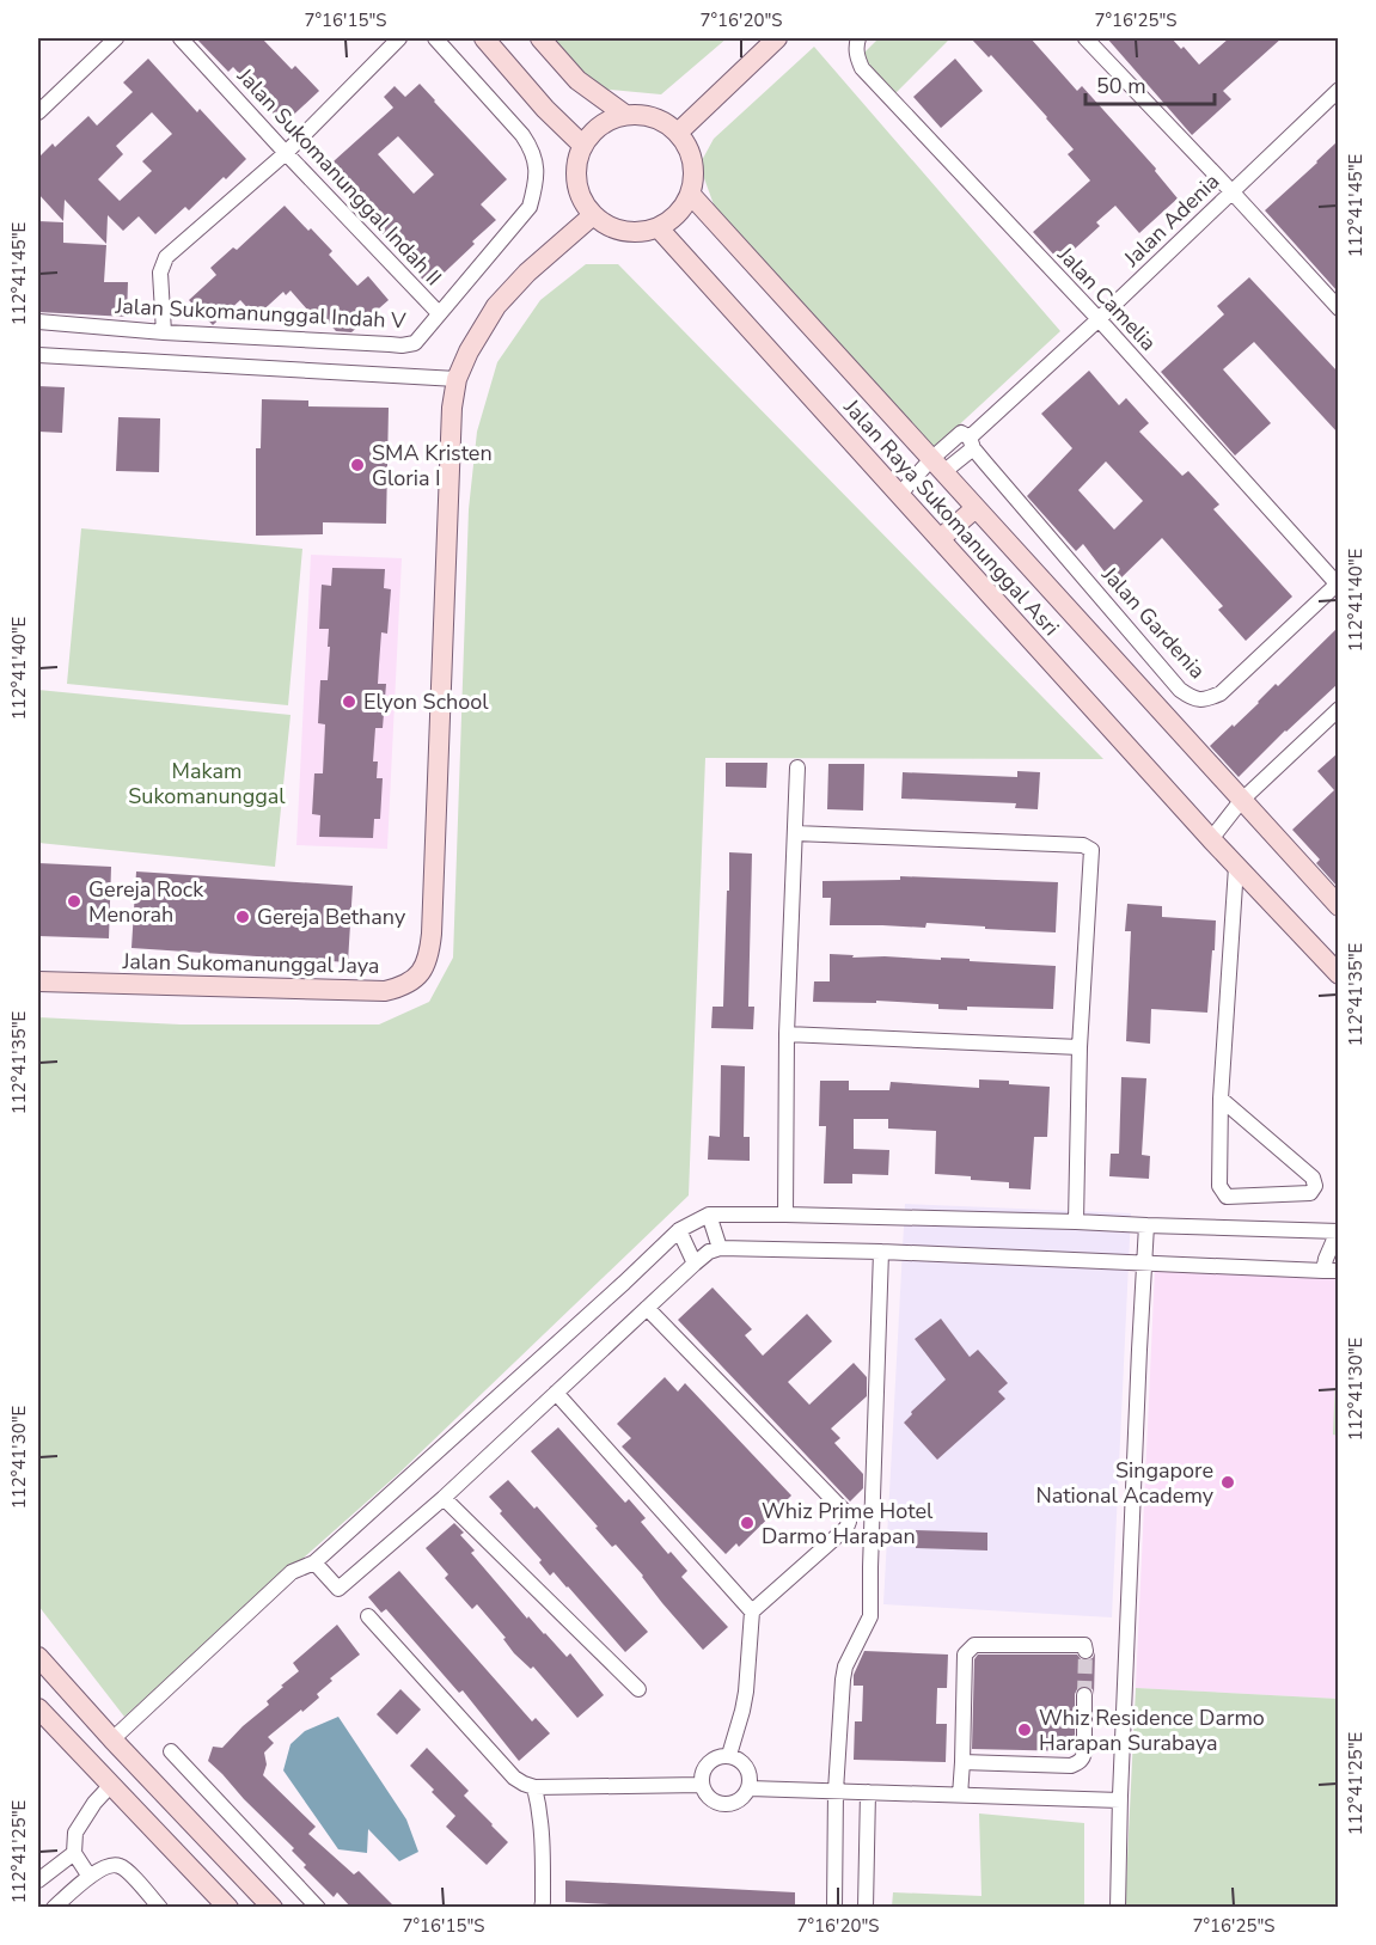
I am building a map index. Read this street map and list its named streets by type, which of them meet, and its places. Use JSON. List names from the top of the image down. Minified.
{"streets":{"street":["Jalan Sukomanunggal Indah II","Jalan Adenia","Jalan Camelia","Jalan Sukomanunggal Indah V","Jalan Raya Sukomanunggal Asri","Jalan Gardenia","Jalan Sukomanunggal Jaya"]},"crossings":[["Jalan Sukomanunggal Indah II","Jalan Sukomanunggal Indah V"],["Jalan Adenia","Jalan Camelia"],["Jalan Adenia","Jalan Raya Sukomanunggal Asri"],["Jalan Adenia","Jalan Gardenia"],["Jalan Camelia","Jalan Gardenia"],["Jalan Raya Sukomanunggal Asri","Jalan Sukomanunggal Jaya"]],"parks":["Makam Sukomanunggal"],"places":["SMA Kristen Gloria I","Elyon School","Gereja Rock Menorah","Gereja Bethany","Singapore National Academy","Whiz Prime Hotel Darmo Harapan","Whiz Residence Darmo Harapan Surabaya"],"scale_bar":"50 m","coordinates":["7°16'15\"S","7°16'20\"S","7°16'25\"S","112°41'45\"E","112°41'40\"E","112°41'35\"E","112°41'30\"E","112°41'25\"E"]}
